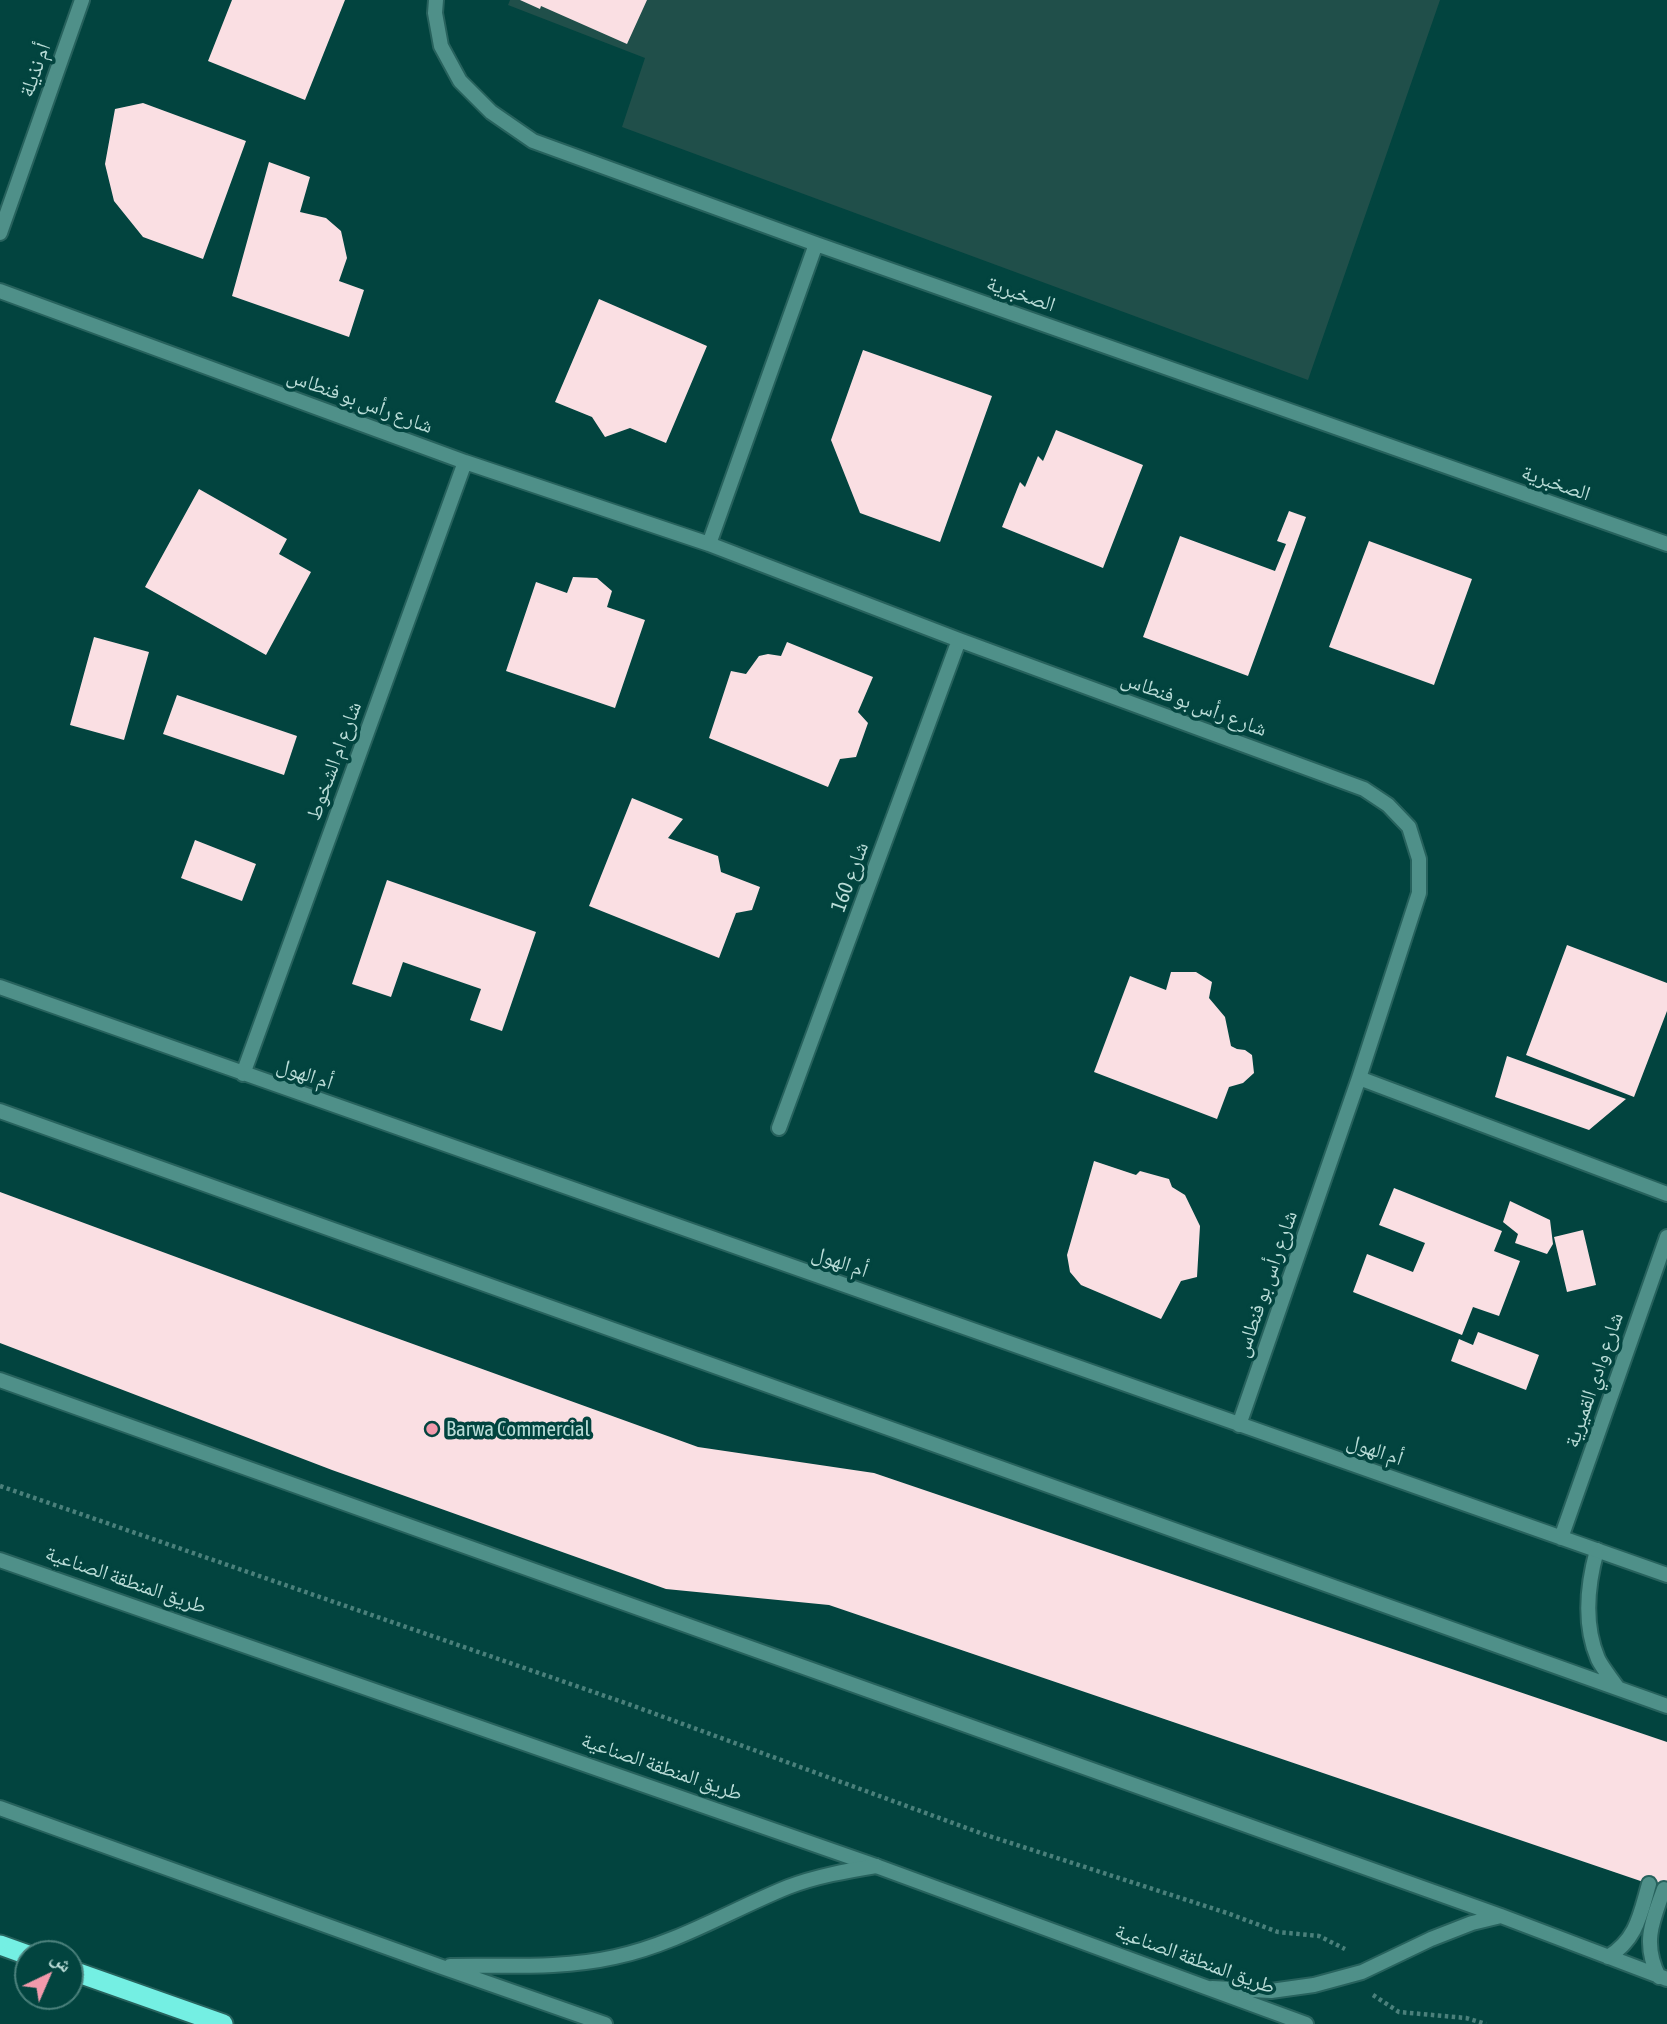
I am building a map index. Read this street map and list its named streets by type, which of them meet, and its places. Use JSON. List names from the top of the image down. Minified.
{"streets":{"street":["أم نذيلة","الصخبرية","شارع رأس بو فنطاس","شارع ام الشخوط","شارع 160","أم الهول","شارع وادي القميرية","طريق المنطقة الصناعية"]},"crossings":[["شارع رأس بو فنطاس","شارع ام الشخوط"],["شارع رأس بو فنطاس","شارع 160"],["شارع رأس بو فنطاس","أم الهول"],["شارع ام الشخوط","أم الهول"],["أم الهول","شارع وادي القميرية"]],"places":["Barwa Commercial"],"north":"top right"}
